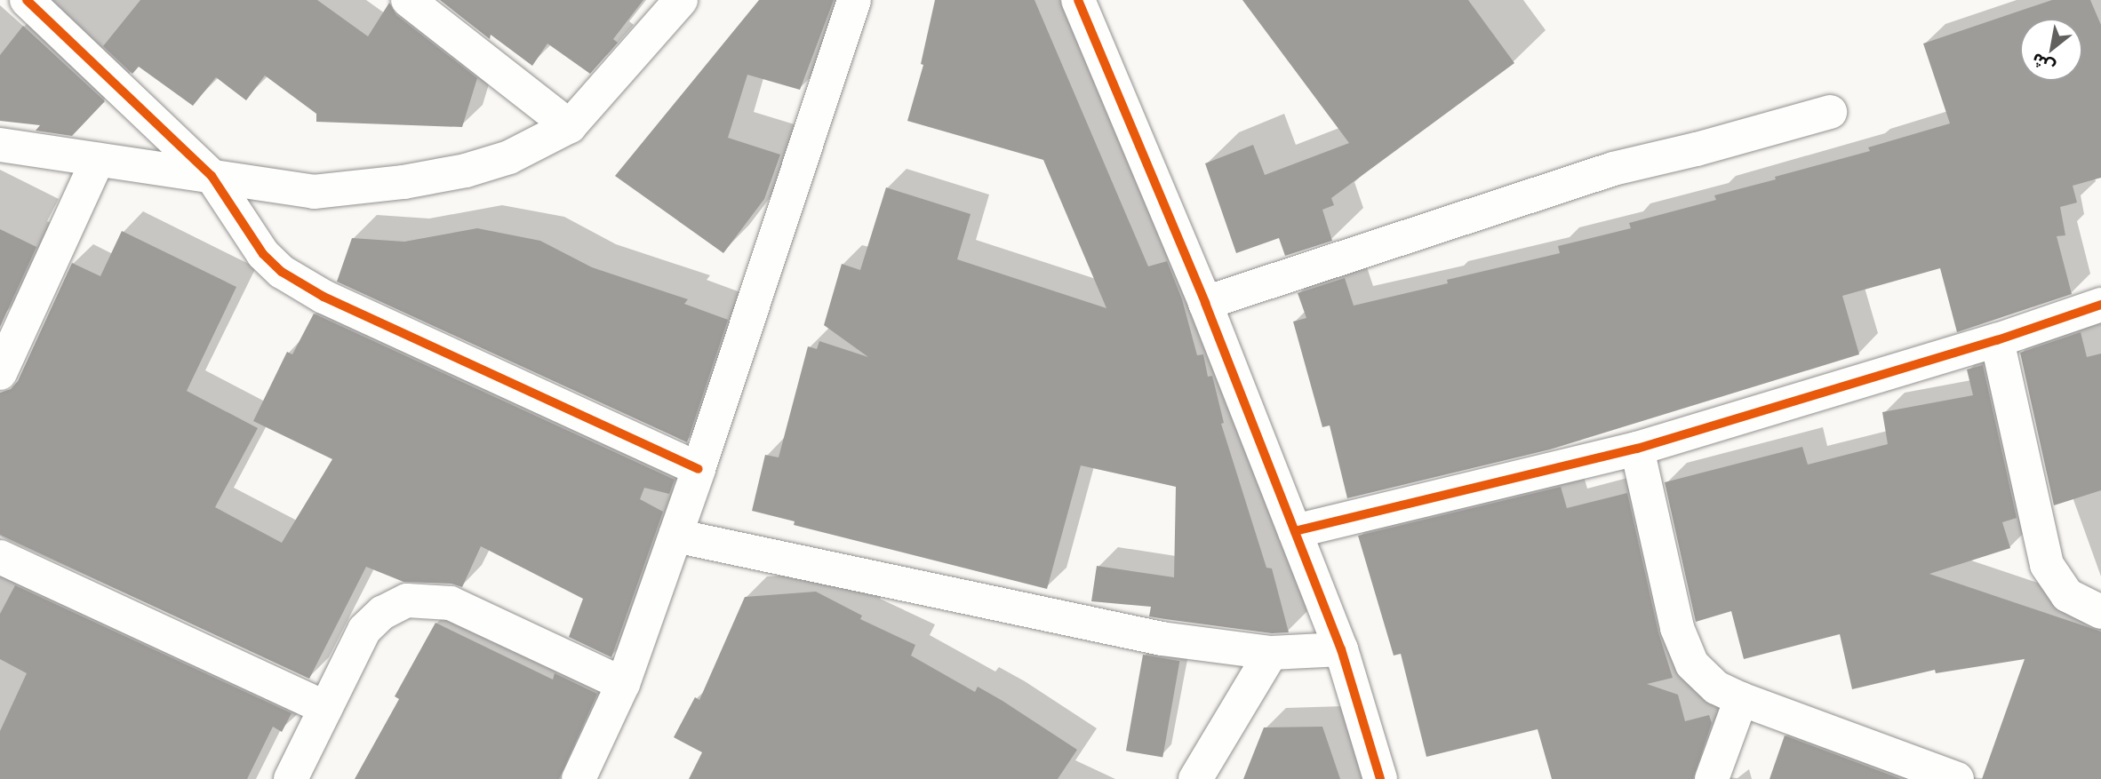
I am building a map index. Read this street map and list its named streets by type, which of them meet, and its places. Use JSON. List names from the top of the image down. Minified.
{"north":"bottom left"}
